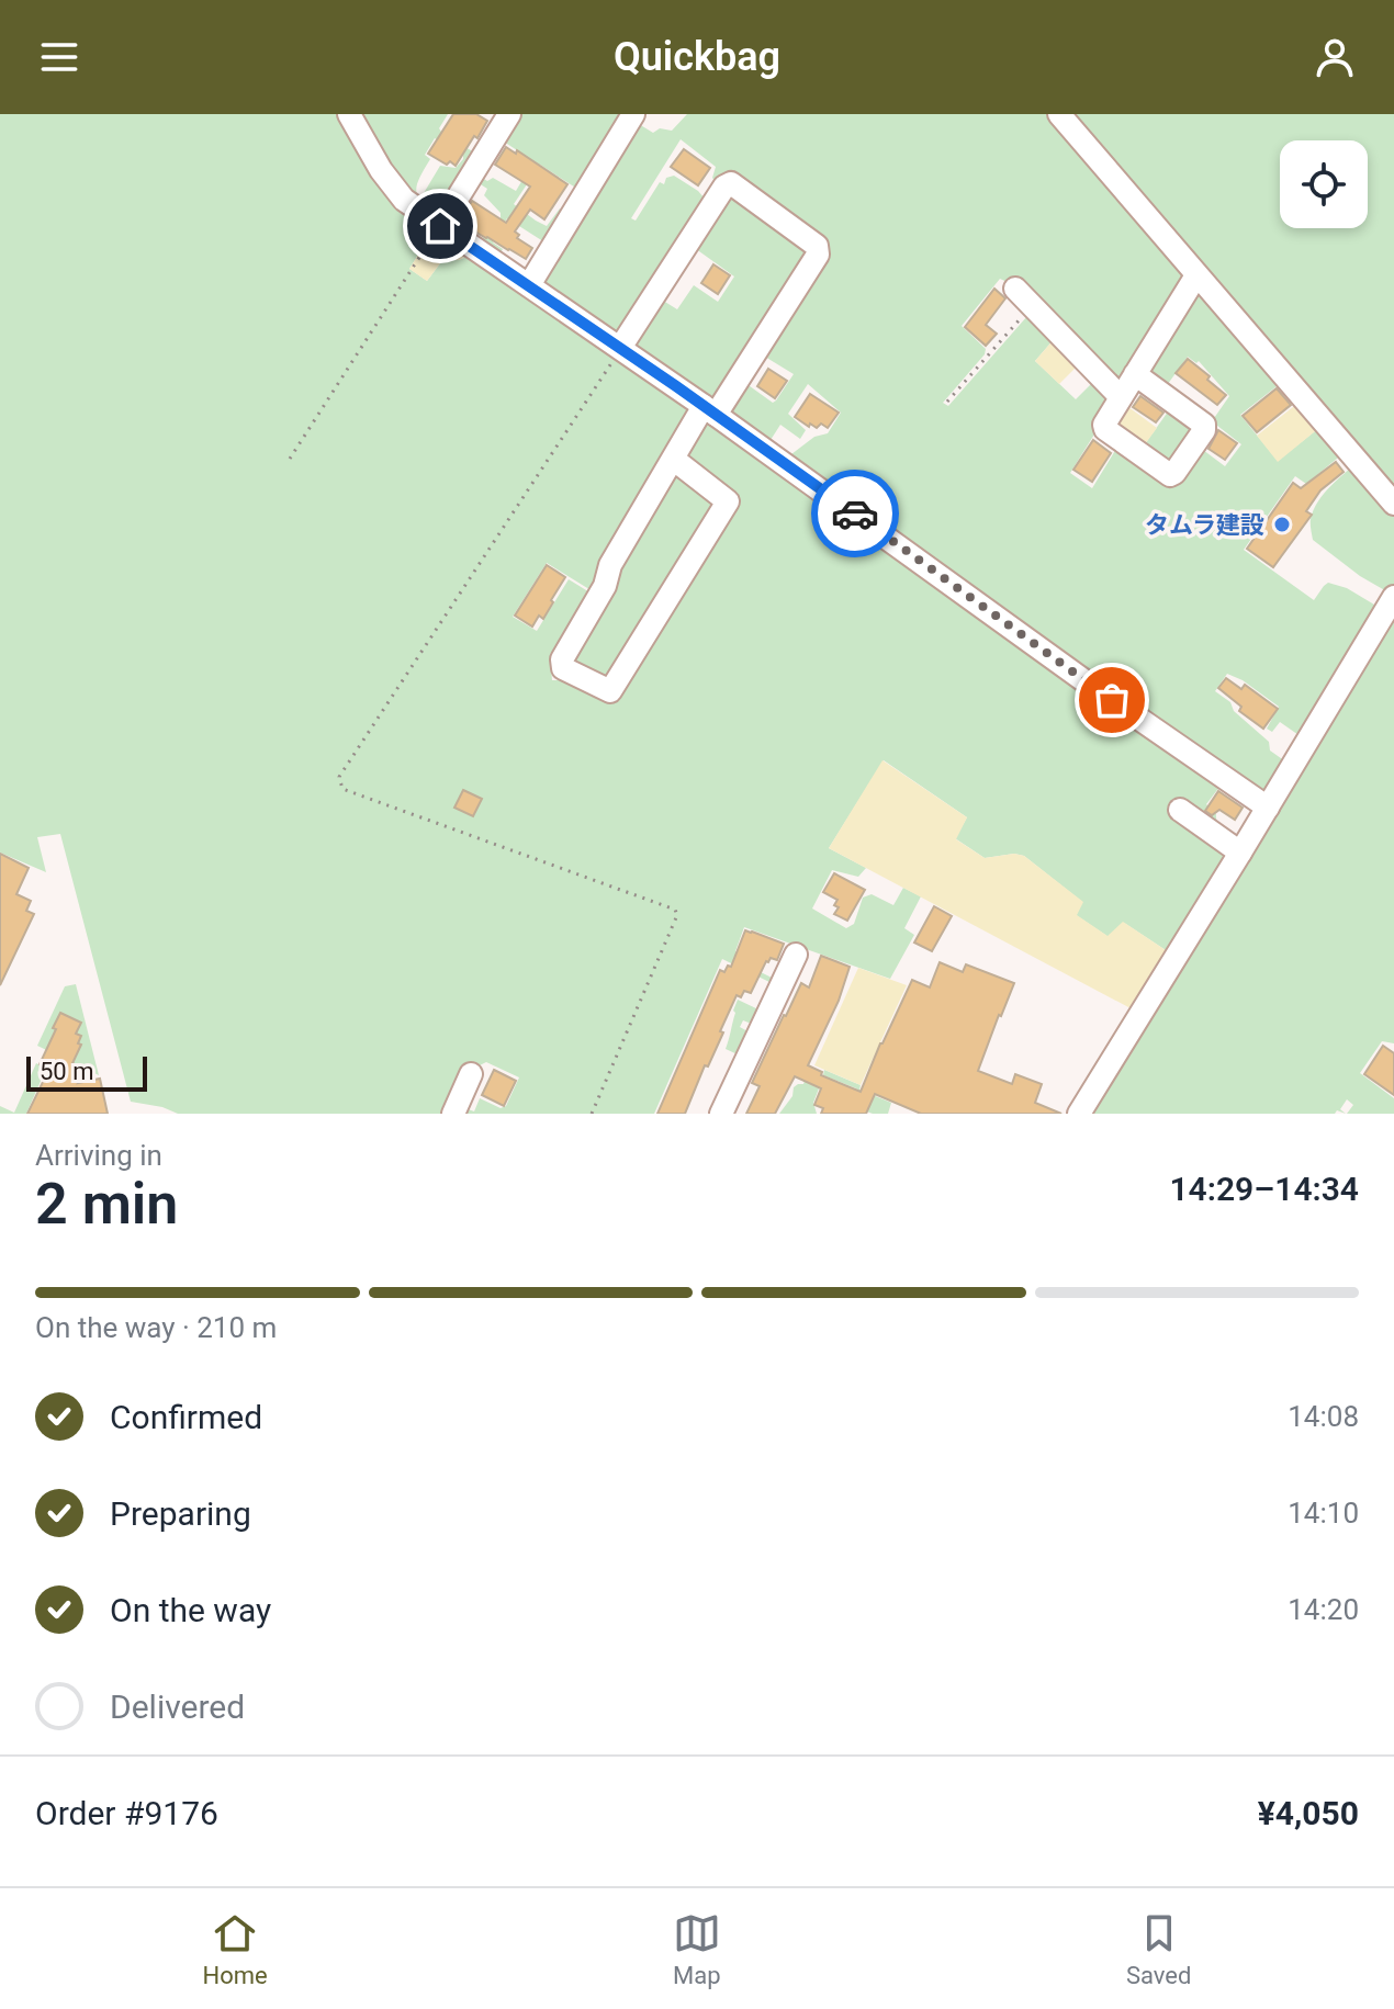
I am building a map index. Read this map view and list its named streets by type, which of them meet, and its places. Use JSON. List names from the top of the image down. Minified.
{"places":["タムラ建設"],"scale_bar":"50 m","page":{"header":"Quickbag","scale":"50 m","heading":["2 min","Arriving in","14:29–14:34"],"panel":["Order #9176","¥4,050"],"bar":"On the way · 210 m","list":[["Confirmed","14:08"],["Preparing","14:10"],["On the way","14:20"],"Delivered"],"tabs":["Home","Map","Saved"]}}
